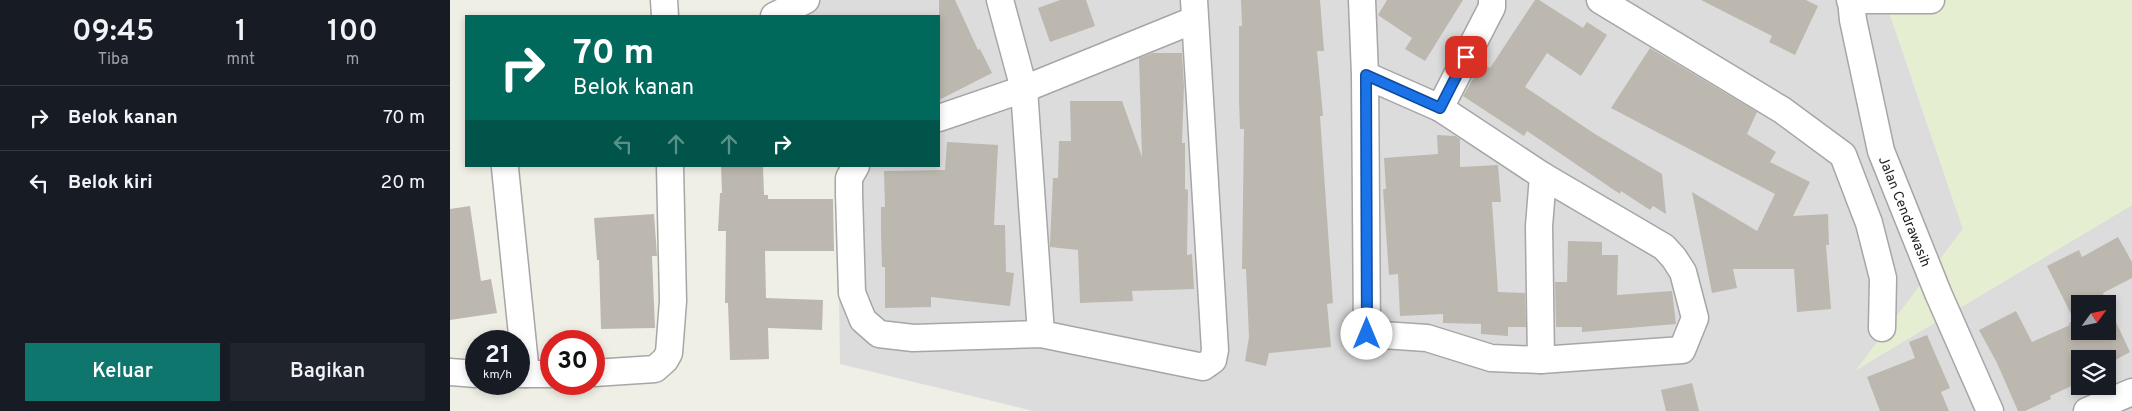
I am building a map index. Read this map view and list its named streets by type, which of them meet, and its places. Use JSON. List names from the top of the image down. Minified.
{"streets":{"street":["Jalan Cendrawasih"]},"north":"top right","page":{"eta":["09:45","Tiba","1","mnt","100","m"],"turn":["70 m","Belok kanan"],"list":[{"name":"Belok kanan","value":"70 m"},{"name":"Belok kiri","value":"20 m"}],"speed":"21 km/h","limit":"30","buttons":["Keluar","Bagikan"]}}
